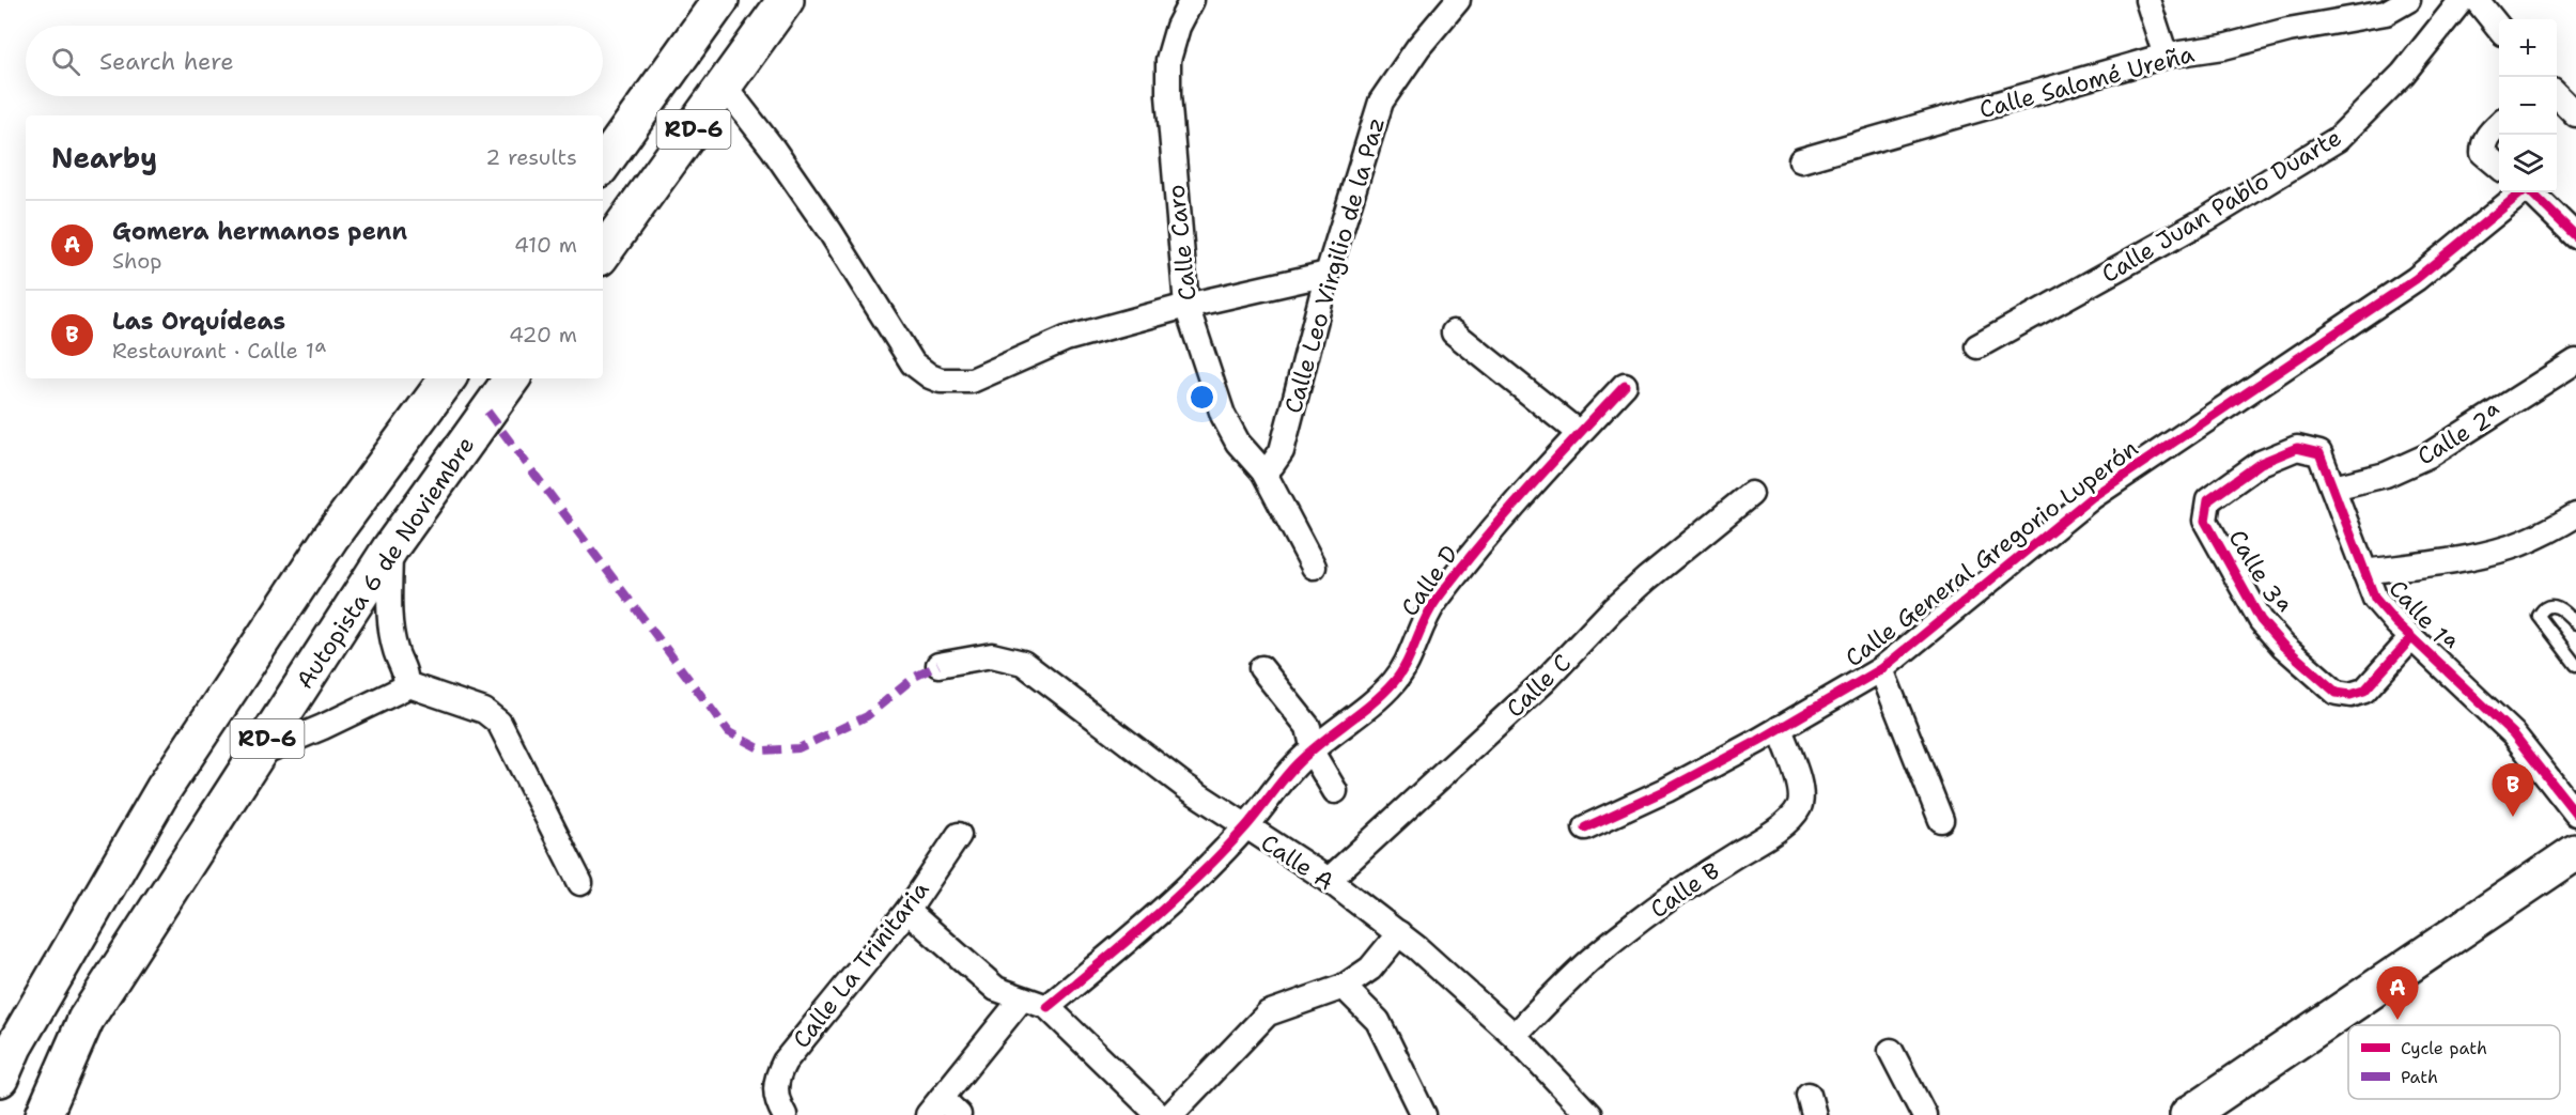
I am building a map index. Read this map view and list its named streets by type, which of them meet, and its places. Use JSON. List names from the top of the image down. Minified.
{"streets":{"main road":["RD-6","Autopista 6 de Noviembre"],"street":["Calle Salomé Ureña","Calle Juan Pablo Duarte","Calle Caro","Calle Leo Virgilio de la Paz","Calle 2ª","Calle General Gregorio Luperón","Calle 3ª","Calle D","Calle 1ª","Calle C","Calle A","Calle B","Calle La Trinitaria"]},"crossings":[["Calle Caro","Calle Leo Virgilio de la Paz"],["Calle 2ª","Calle 1ª"],["Calle General Gregorio Luperón","Calle B"],["Calle 3ª","Calle 1ª"],["Calle D","Calle A"],["Calle C","Calle A"],["Calle A","Calle B"]],"legend":["Cycle path","Path"],"page":{"map_buttons":["+","−"],"search":"Search here","heading":["Nearby","2 results"],"list":[{"mark":"A","name":"Gomera hermanos penn","note":"Shop","value":"410 m"},{"mark":"B","name":"Las Orquídeas","note":"Restaurant · Calle 1ª","value":"420 m"}],"pins":["B","A"]}}
